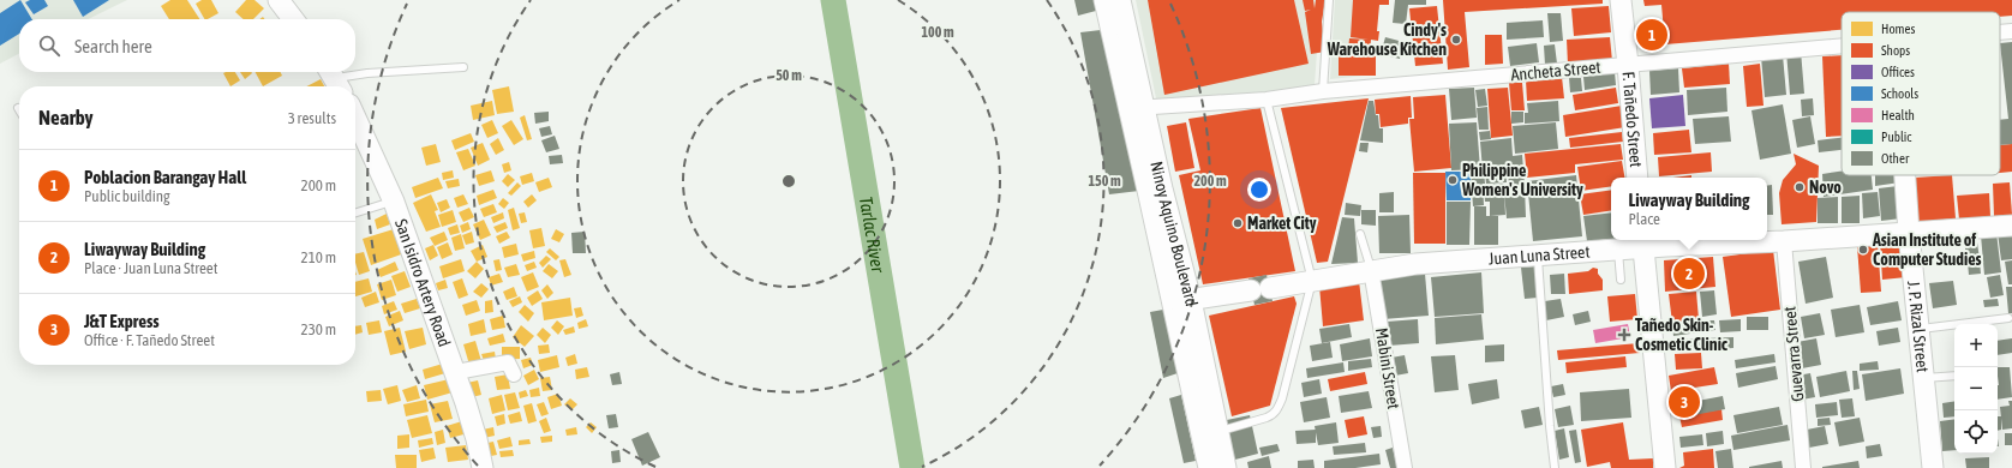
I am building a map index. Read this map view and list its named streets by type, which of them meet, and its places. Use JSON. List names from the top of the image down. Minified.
{"streets":{"main road":["F. Tañedo Street","Ninoy Aquino Boulevard","Juan Luna Street","San Isidro Artery Road","J. P. Rizal Street"],"street":["Ancheta Street","Guevarra Street","Mabini Street"]},"crossings":[["Ancheta Street","F. Tañedo Street"],["Ancheta Street","Ninoy Aquino Boulevard"],["Ninoy Aquino Boulevard","Juan Luna Street"],["Juan Luna Street","J. P. Rizal Street"],["Juan Luna Street","Guevarra Street"],["Juan Luna Street","Mabini Street"]],"water":["Tarlac River"],"places":{"other":["Cindy's Warehouse Kitchen","Philippine Women's University","Novo","Market City","Asian Institute of Computer Studies"],"health":["Tañedo Skin- Cosmetic Clinic"]},"legend":["Homes","Shops","Offices","Schools","Health","Public","Other"],"page":{"pins":["1","2","3"],"search":"Search here","heading":["Nearby","3 results"],"list":[{"mark":"1","name":"Poblacion Barangay Hall","note":"Public building","value":"200 m"},{"mark":"2","name":"Liwayway Building","note":"Place · Juan Luna Street","value":"210 m"},{"mark":"3","name":"J&T Express","note":"Office · F. Tañedo Street","value":"230 m"}],"popup":["Liwayway Building","Place"],"map_buttons":["+","−"]},"rings":["100 m","50 m","150 m","200 m"]}
